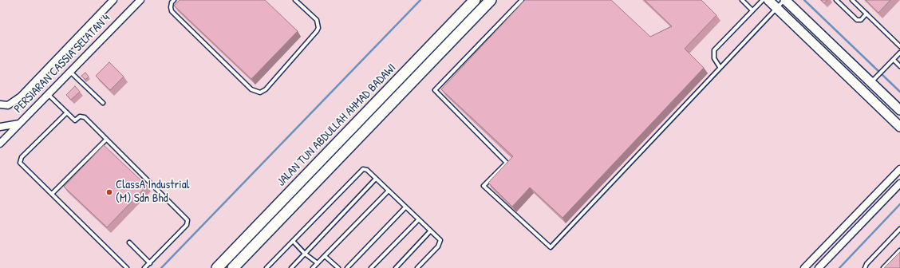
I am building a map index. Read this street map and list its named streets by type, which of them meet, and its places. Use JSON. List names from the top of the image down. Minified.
{"streets":{"main road":["JALAN TUN ABDULLAH AHMAD BADAWI"],"street":["PERSIARAN CASSIA SELATAN 4"]},"places":["ClassA Industrial (M) Sdn Bhd"]}
